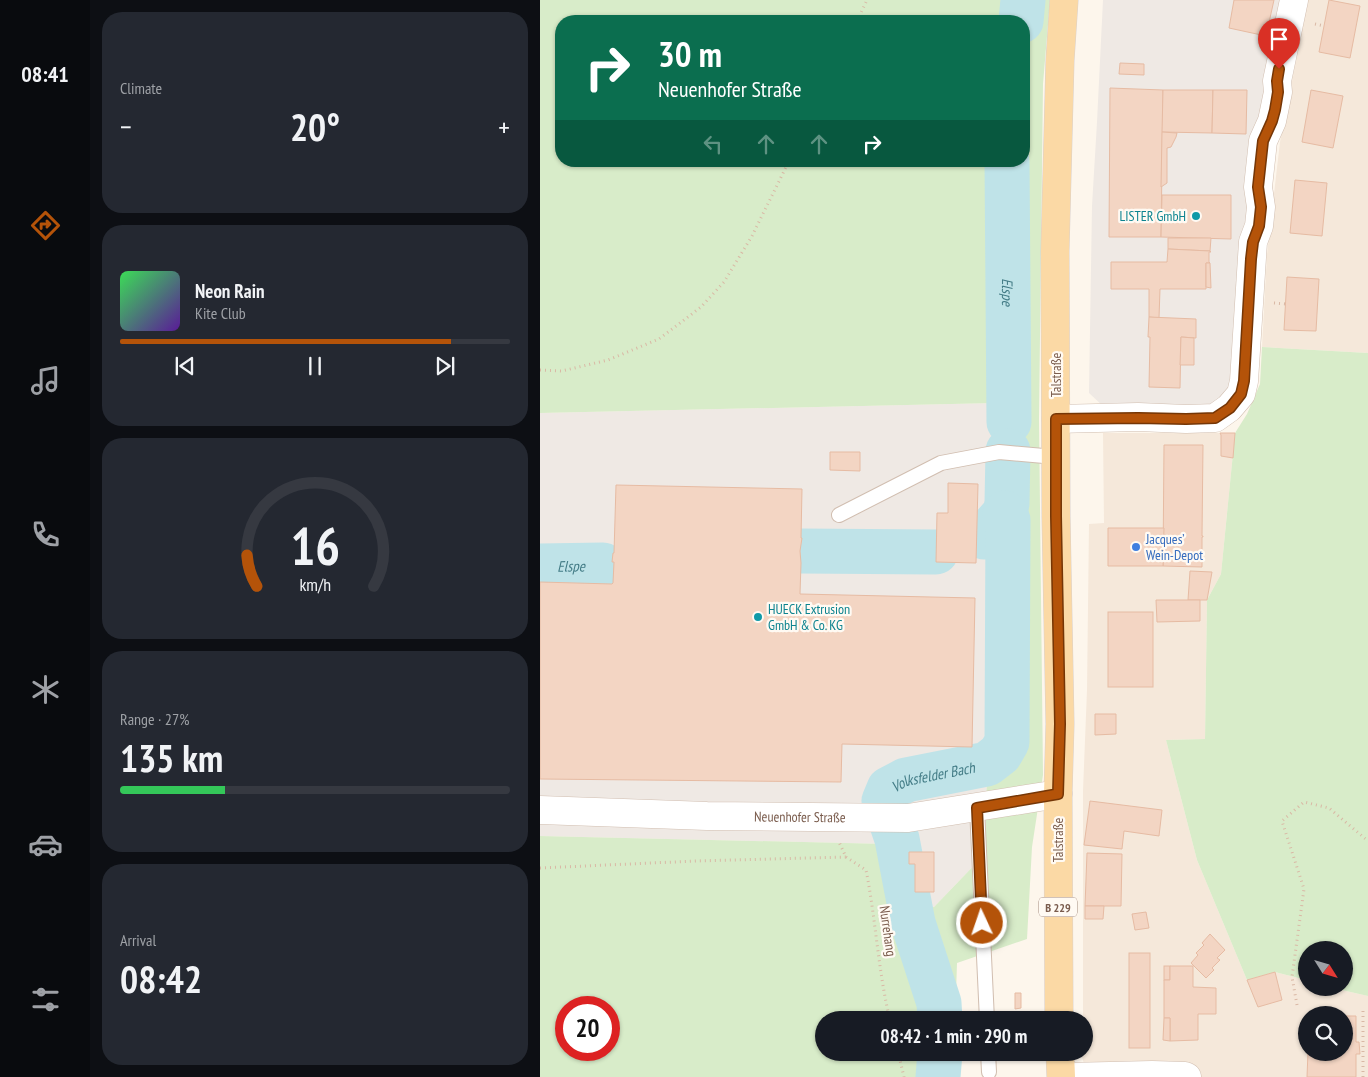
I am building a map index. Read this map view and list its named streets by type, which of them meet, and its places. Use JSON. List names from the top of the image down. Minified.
{"streets":{"main road":["Talstraße","B 229"],"street":["Neuenhofer Straße"],"path":["Nurrehang"]},"crossings":[["Talstraße","Neuenhofer Straße"]],"water":["Elspe","Volksfelder Bach"],"places":["LISTER GmbH","Jacques’ Wein-Depot","HUECK Extrusion GmbH & Co. KG"],"north":"bottom right","page":{"tabs":"08:41","tile":["Climate",["Range · 27%","135 km"],["Arrival","08:42"]],"turn":["30 m","Neuenhofer Straße"],"heat":["−","20°","+"],"song":["Neon Rain","Kite Club"],"limit":"20","trip":"08:42 · 1 min · 290 m","gauge":["16","km/h"]}}
